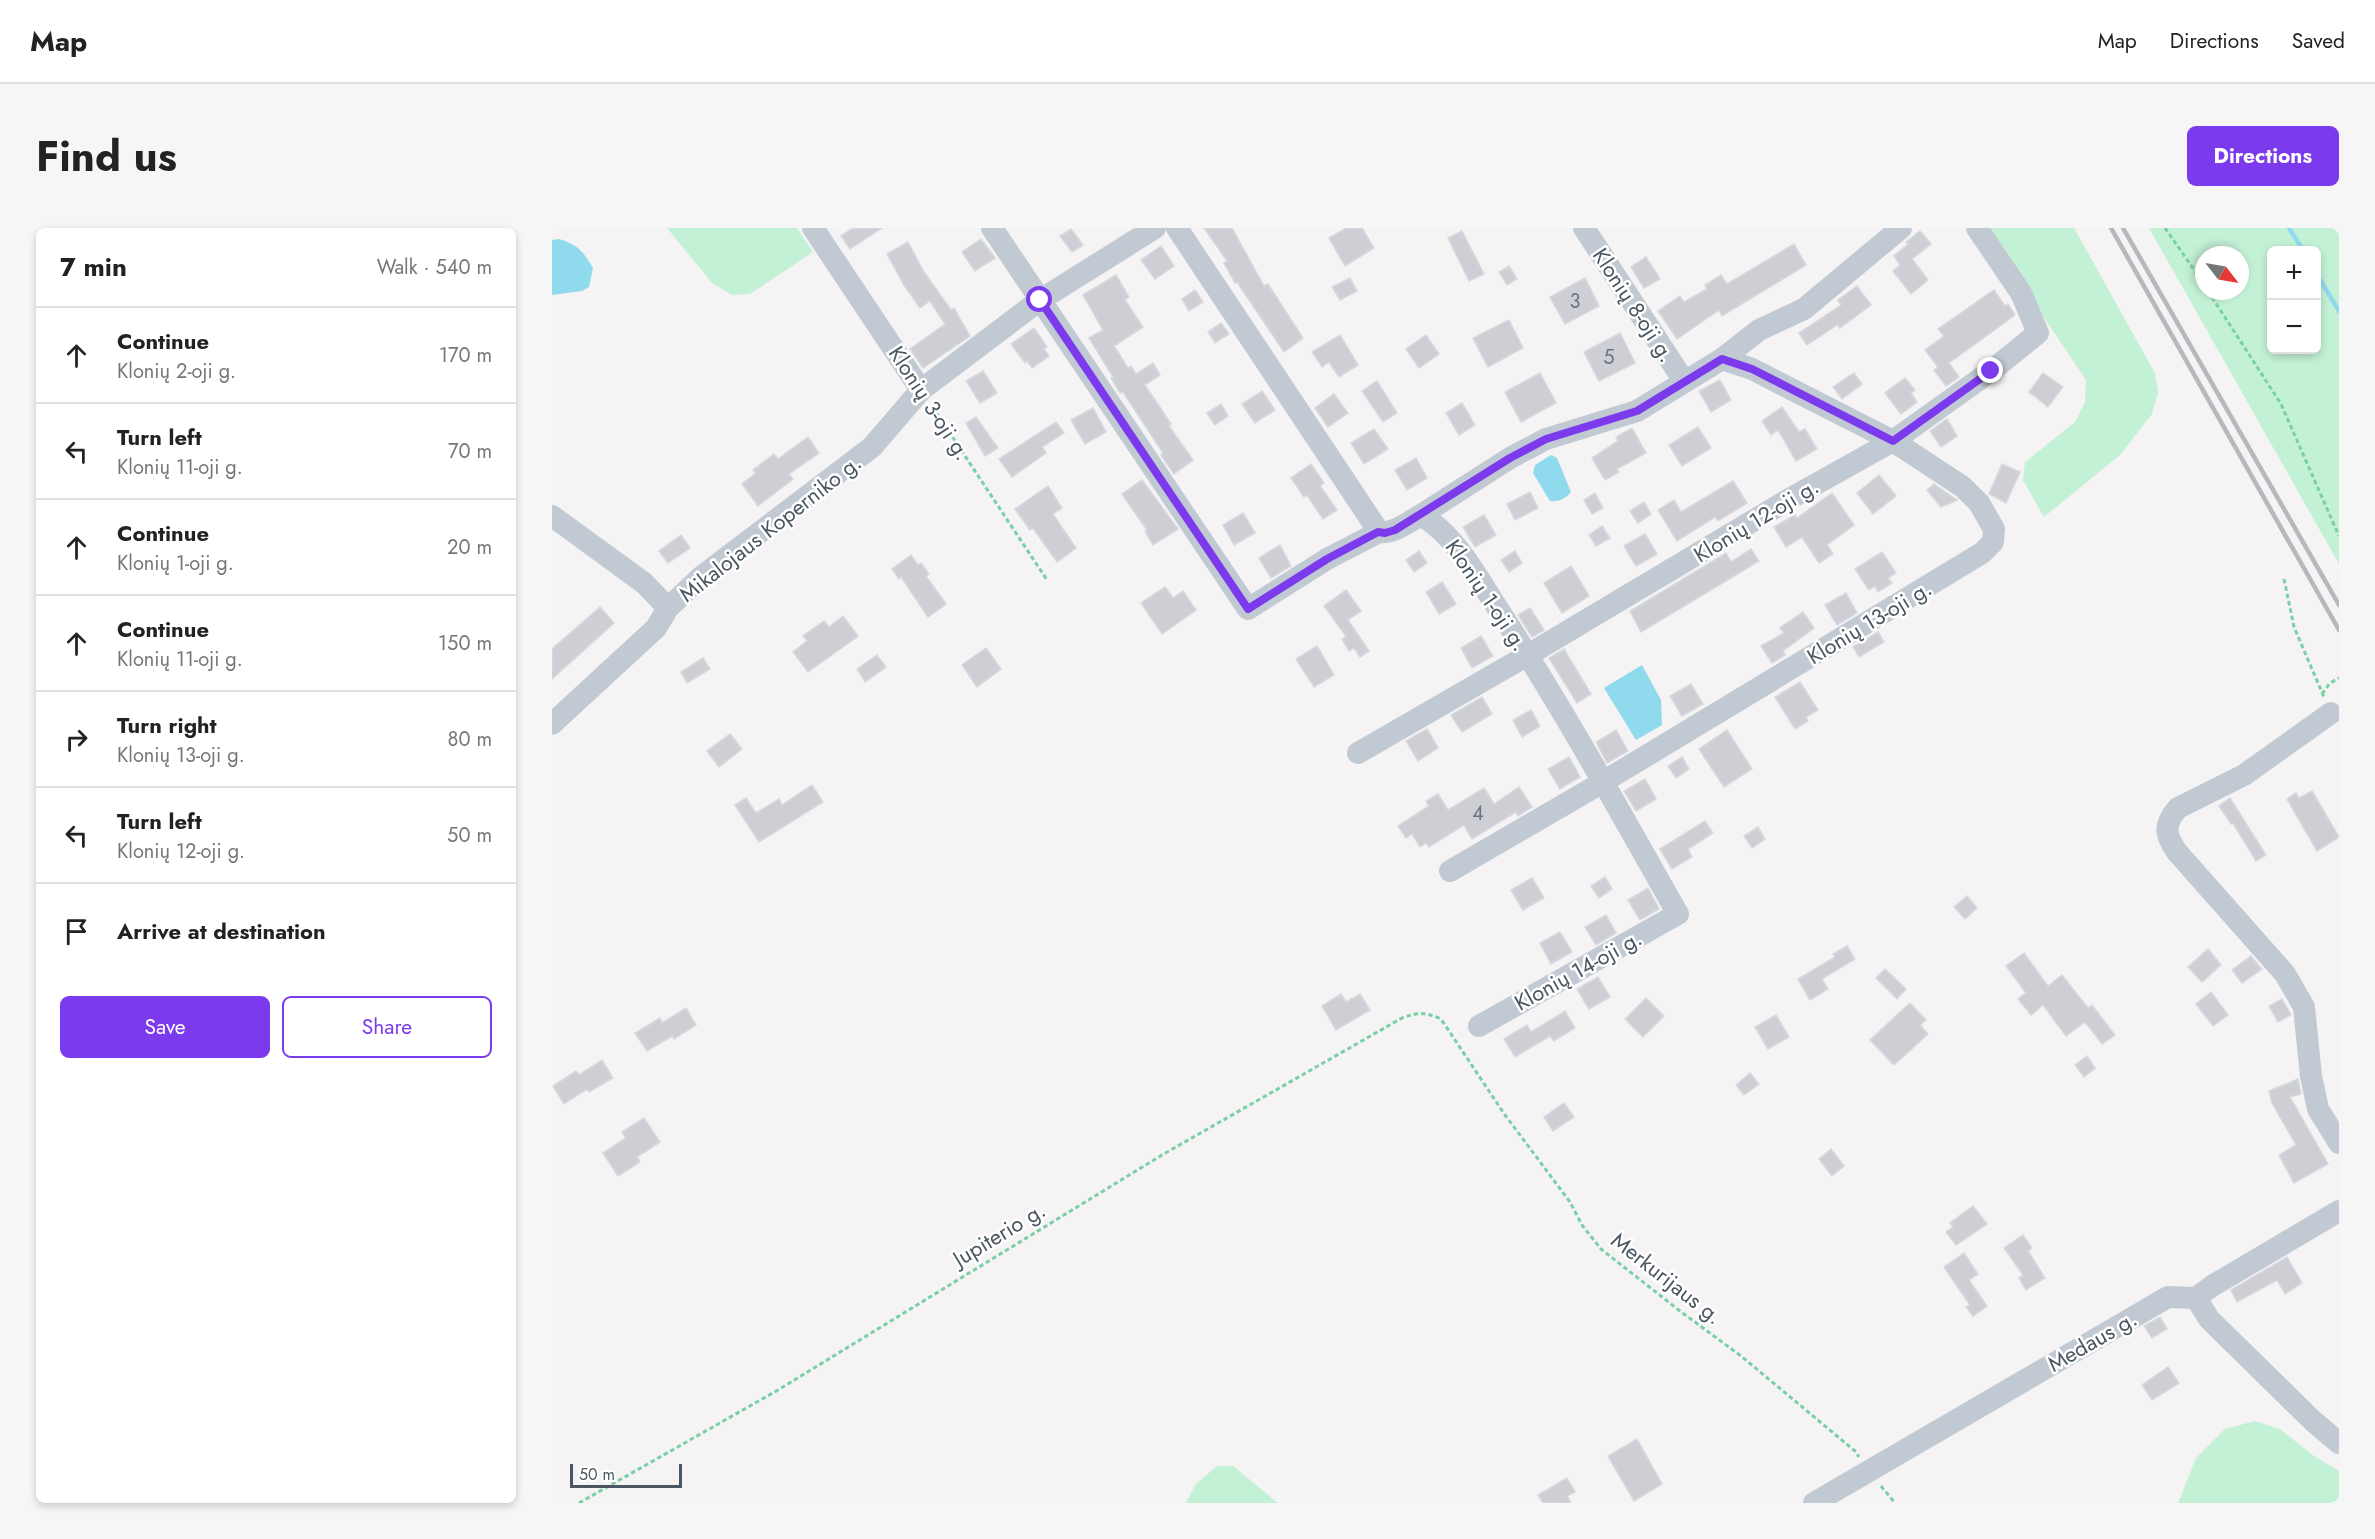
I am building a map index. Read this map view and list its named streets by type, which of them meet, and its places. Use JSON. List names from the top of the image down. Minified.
{"streets":{"street":["Klonių 8-oji g.","Klonių 3-oji g.","Klonių 12-oji g.","Mikalojaus Koperniko g.","Klonių 1-oji g.","Klonių 13-oji g.","Klonių 14-oji g.","Medaus g."],"path":["Jupiterio g.","Merkurijaus g."]},"crossings":[["Klonių 3-oji g.","Mikalojaus Koperniko g."],["Klonių 12-oji g.","Klonių 1-oji g."],["Klonių 12-oji g.","Klonių 13-oji g."],["Klonių 1-oji g.","Klonių 13-oji g."],["Klonių 1-oji g.","Klonių 14-oji g."],["Jupiterio g.","Merkurijaus g."],["Merkurijaus g.","Medaus g."]],"house_numbers":["3","5","4"],"scale_bar":"50 m","north":"bottom right","page":{"header":"Map","nav":["Map","Directions","Saved"],"title":"Find us","buttons":["Directions",["Save","Share"]],"heading":["7 min","Walk · 540 m"],"map_buttons":["+","−"],"list":[["Continue","Klonių 2-oji g.","170 m"],["Turn left","Klonių 11-oji g.","70 m"],["Continue","Klonių 1-oji g.","20 m"],["Continue","Klonių 11-oji g.","150 m"],["Turn right","Klonių 13-oji g.","80 m"],["Turn left","Klonių 12-oji g.","50 m"],"Arrive at destination"],"scale":"50 m"}}
